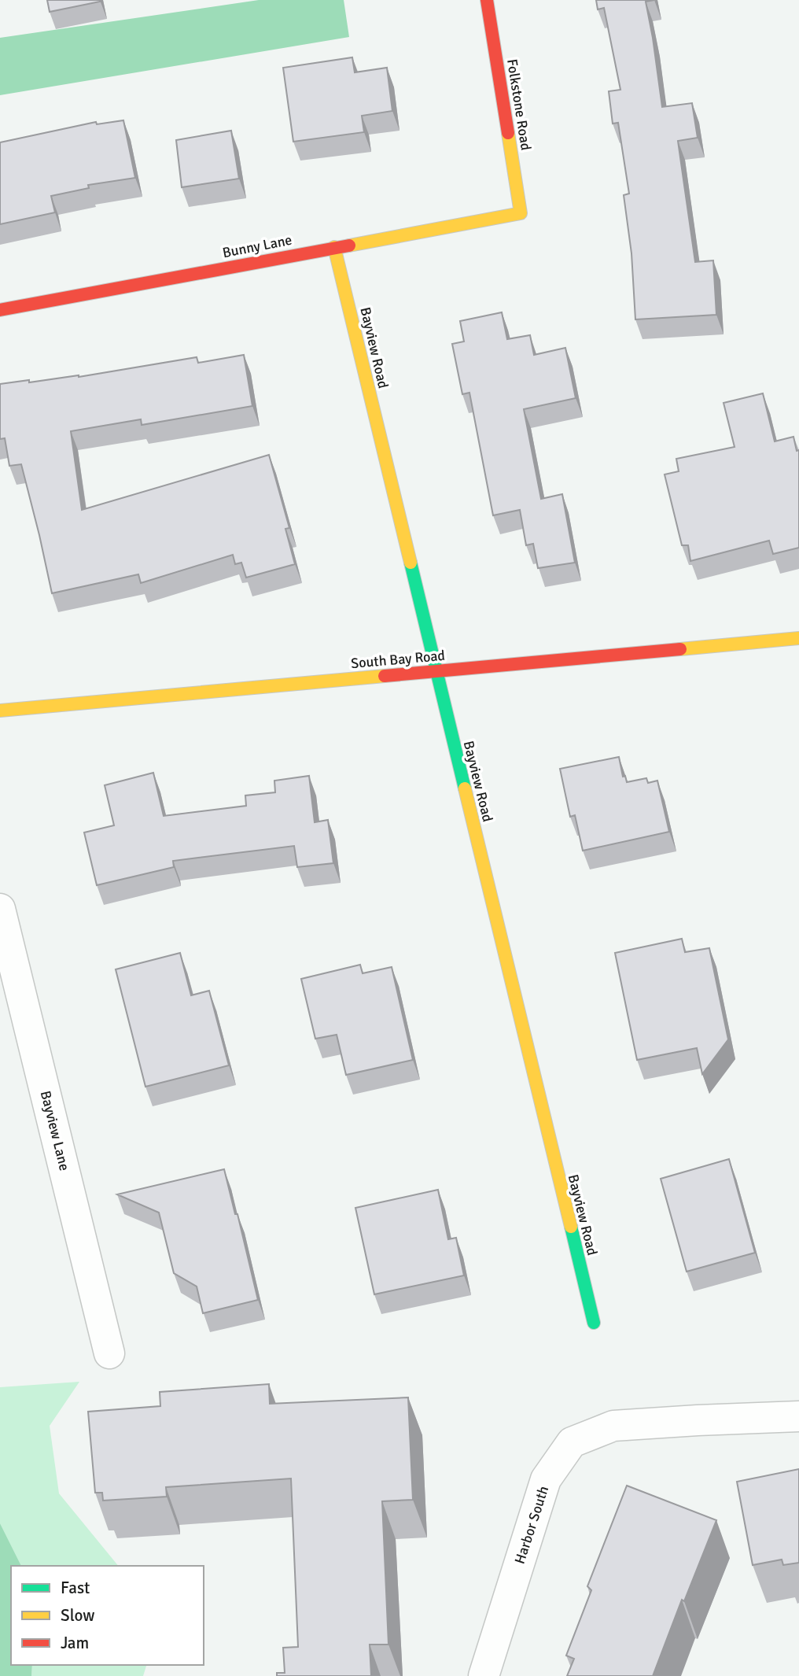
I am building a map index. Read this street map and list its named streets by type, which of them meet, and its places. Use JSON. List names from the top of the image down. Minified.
{"streets":{"street":["Folkstone Road","Bunny Lane","Bayview Road","South Bay Road","Bayview Lane","Harbor South"]},"crossings":[["Folkstone Road","Bunny Lane"],["Bunny Lane","Bayview Road"],["Bayview Road","South Bay Road"]],"legend":["Fast","Slow","Jam"]}
